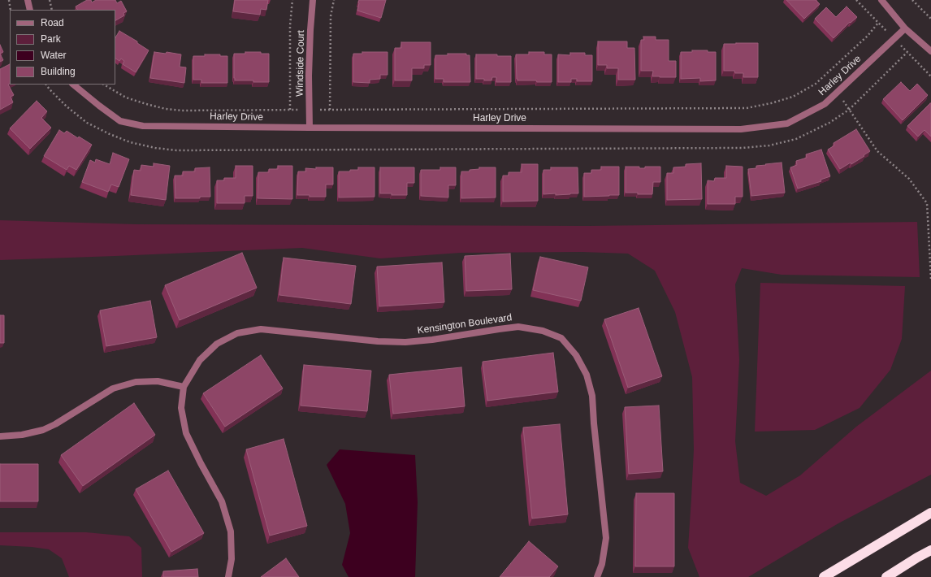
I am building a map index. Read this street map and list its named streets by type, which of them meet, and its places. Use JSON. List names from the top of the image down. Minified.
{"streets":{"street":["Windside Court","Harley Drive","Kensington Boulevard"]},"crossings":[["Windside Court","Harley Drive"]],"legend":["Road","Park","Water","Building"]}
